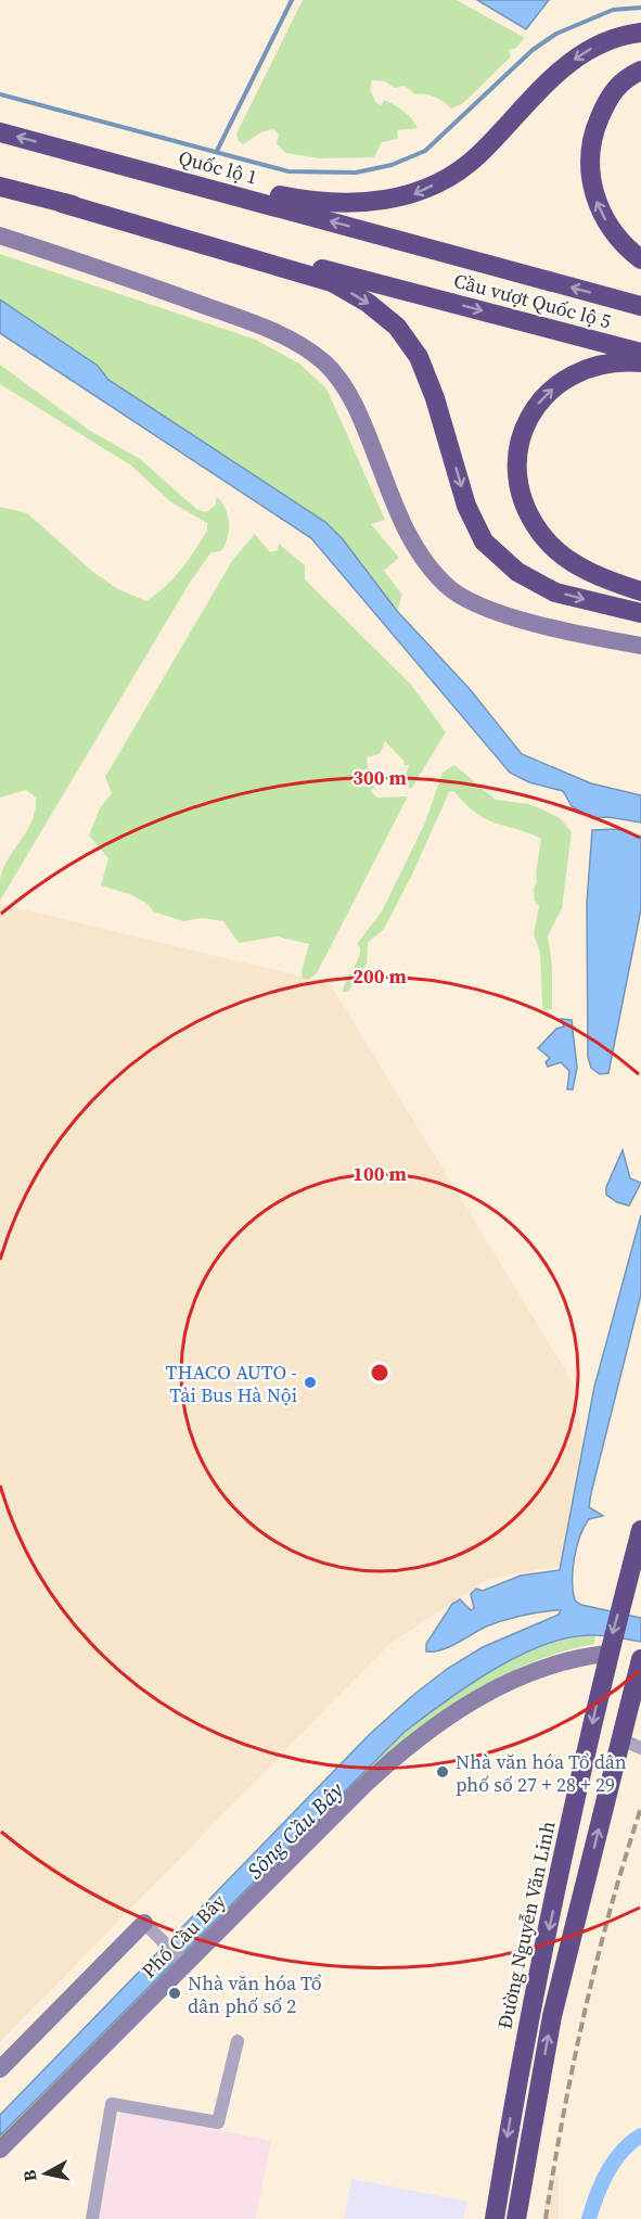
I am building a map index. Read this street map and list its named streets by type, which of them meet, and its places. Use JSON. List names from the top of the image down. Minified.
{"streets":{"highway":["Quốc lộ 1","Cầu vượt Quốc lộ 5","Đường Nguyễn Văn Linh"],"street":["Phố Cầu Bây"]},"crossings":[["Quốc lộ 1","Cầu vượt Quốc lộ 5"],["Đường Nguyễn Văn Linh","Phố Cầu Bây"]],"one_way":["Quốc lộ 1"],"water":["Sông Cầu Bây"],"places":["THACO AUTO - Tải Bus Hà Nội","Nhà văn hóa Tổ dân phố số 27 + 28 + 29","Nhà văn hóa Tổ dân phố số 2"],"north":"left","rings":["300 m","200 m","100 m"]}
